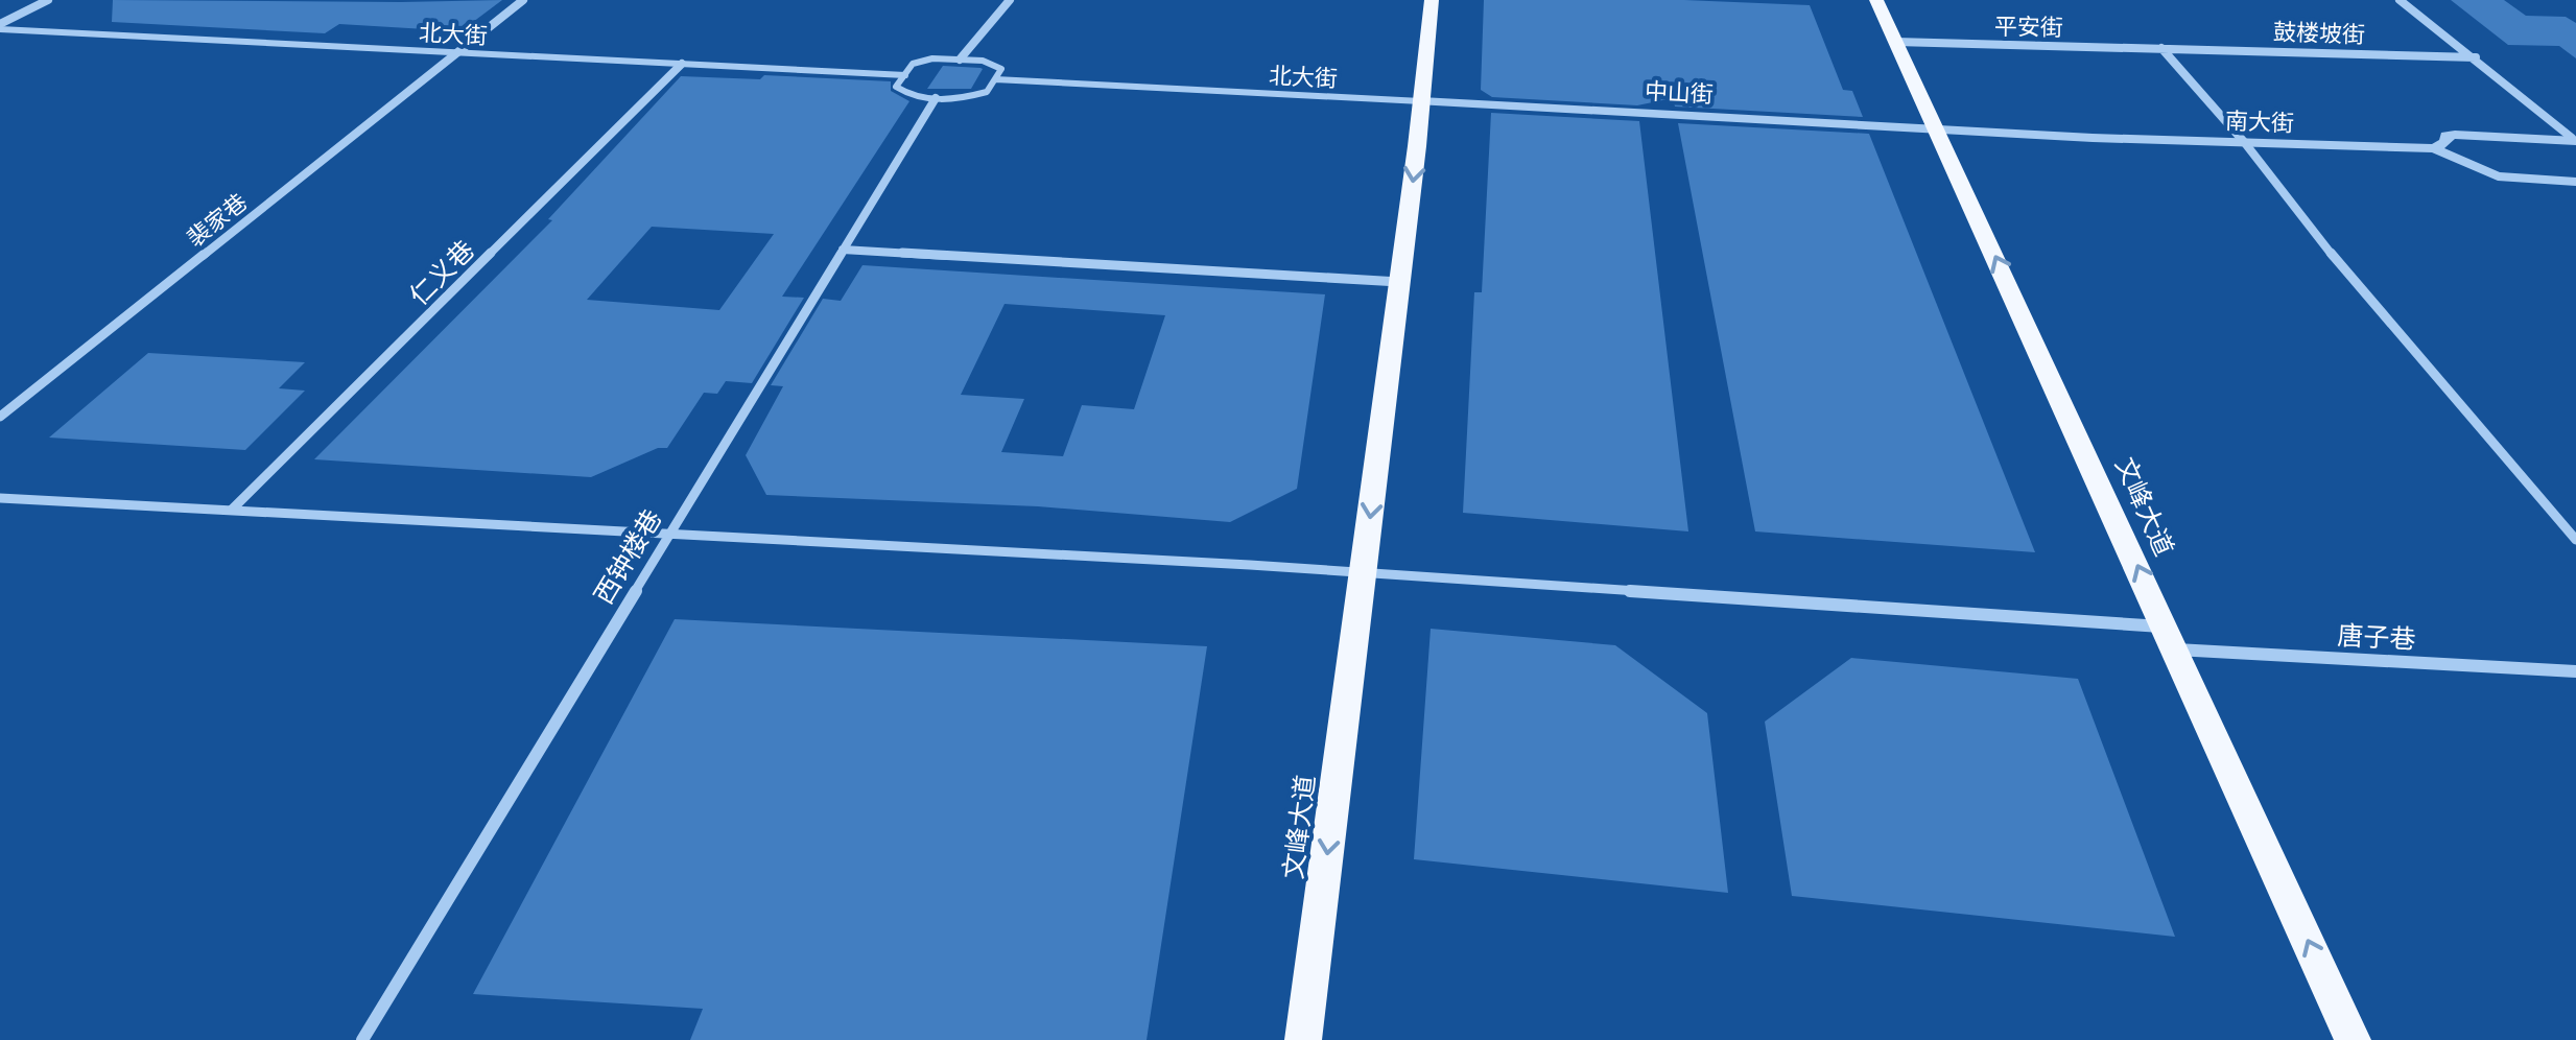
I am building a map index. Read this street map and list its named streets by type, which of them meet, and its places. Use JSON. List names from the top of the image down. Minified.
{"streets":{"main road":["文峰大道"],"street":["平安街","鼓楼坡街","北大街","中山街","南大街","裴家巷","仁义巷","西钟楼巷","唐子巷"]},"crossings":[["平安街","鼓楼坡街"],["平安街","文峰大道"],["北大街","中山街"],["北大街","裴家巷"],["北大街","仁义巷"],["北大街","文峰大道"],["中山街","南大街"],["中山街","文峰大道"],["南大街","文峰大道"],["仁义巷","唐子巷"],["文峰大道","唐子巷"],["西钟楼巷","唐子巷"]]}
